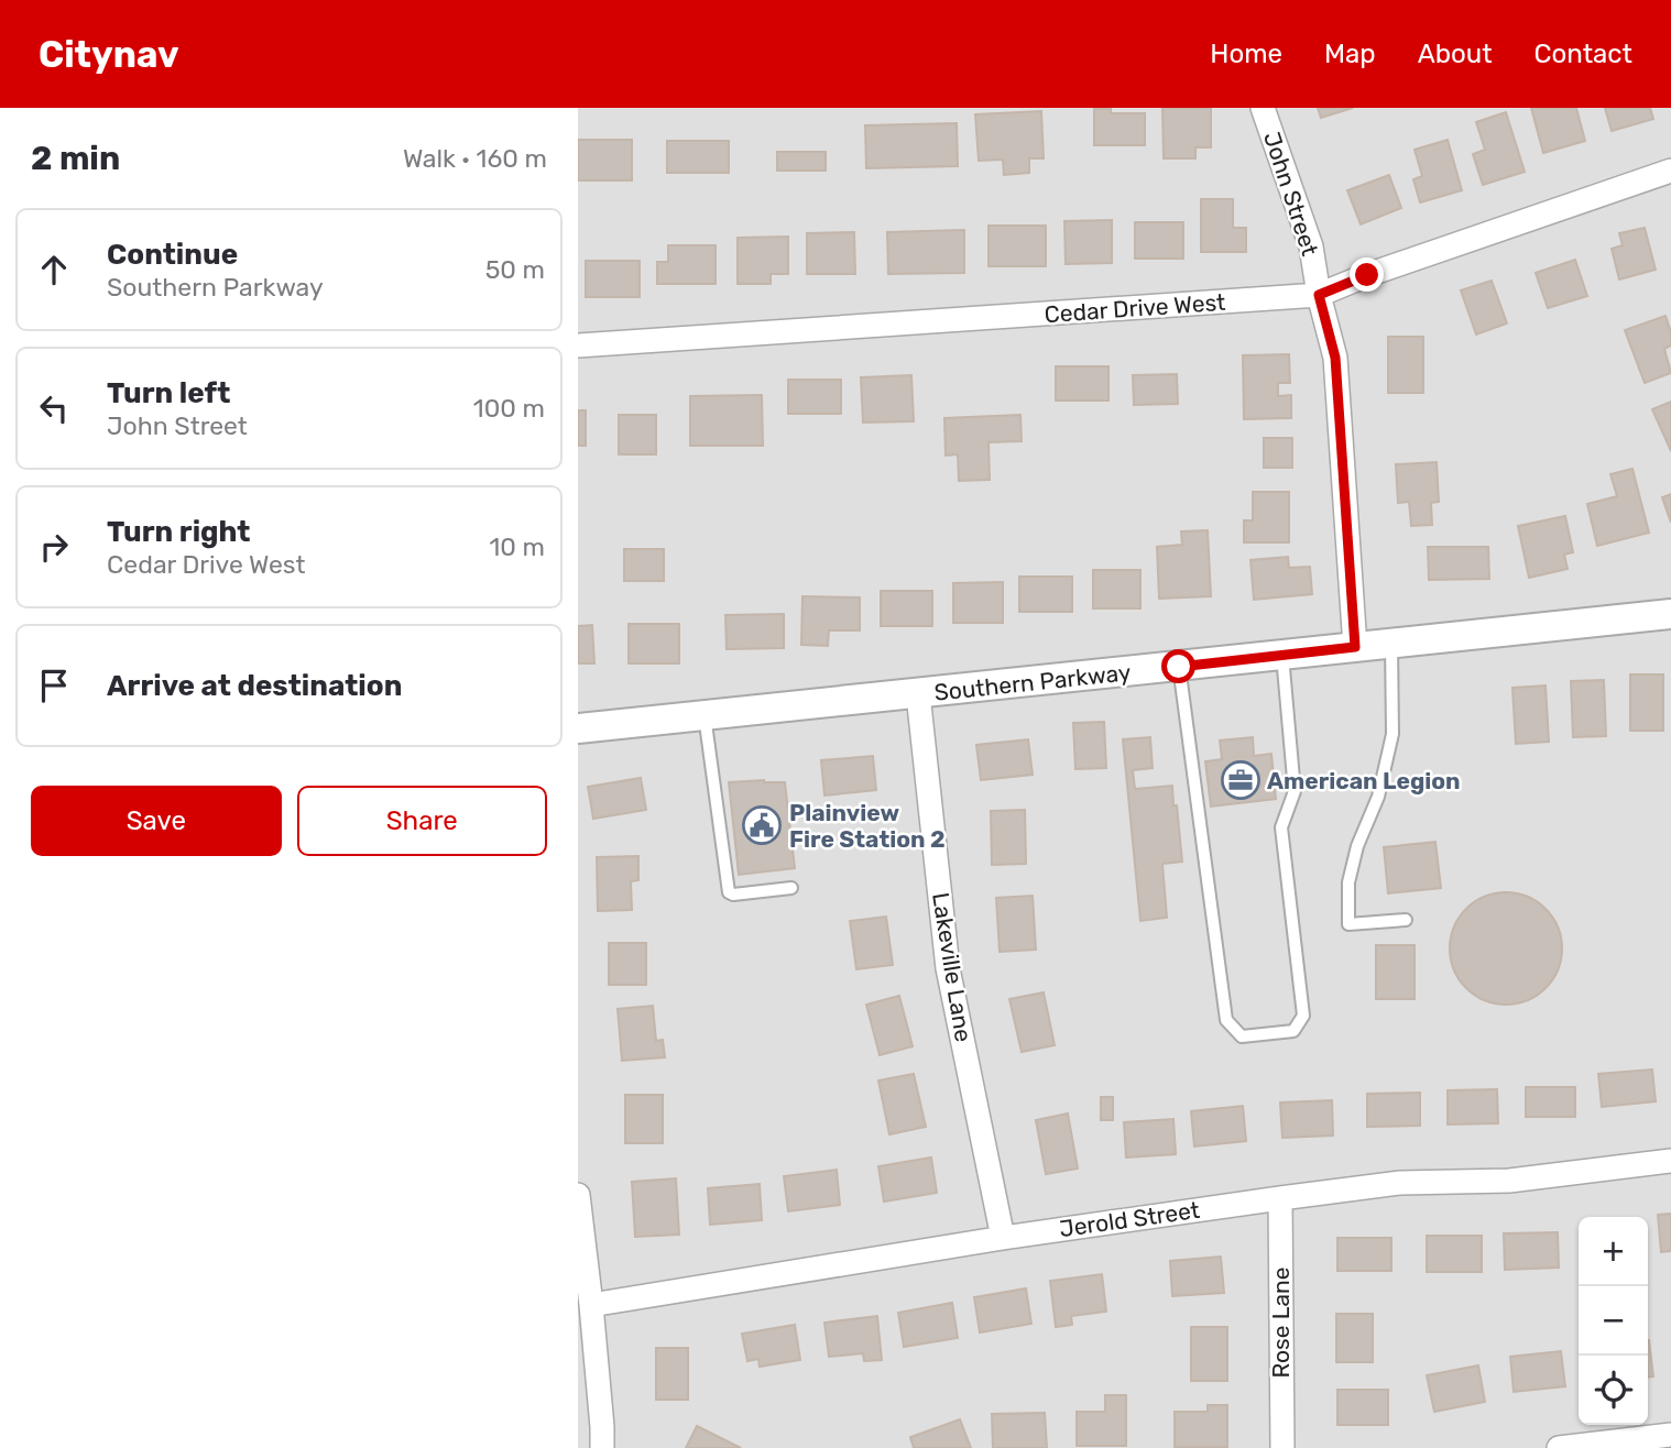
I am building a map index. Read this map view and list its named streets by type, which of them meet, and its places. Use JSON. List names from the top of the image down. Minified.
{"streets":{"street":["John Street","Cedar Drive West","Southern Parkway","Lakeville Lane","Jerold Street","Rose Lane"]},"crossings":[["John Street","Cedar Drive West"],["John Street","Southern Parkway"],["Southern Parkway","Lakeville Lane"],["Lakeville Lane","Jerold Street"],["Jerold Street","Rose Lane"]],"places":{"office":["American Legion"],"public building":["Plainview Fire Station 2"]},"page":{"header":"Citynav","nav":["Home","Map","About","Contact"],"heading":["2 min","Walk · 160 m"],"list":[["Continue","Southern Parkway","50 m"],["Turn left","John Street","100 m"],["Turn right","Cedar Drive West","10 m"],"Arrive at destination"],"buttons":["Save","Share"],"map_buttons":["+","−"]}}
